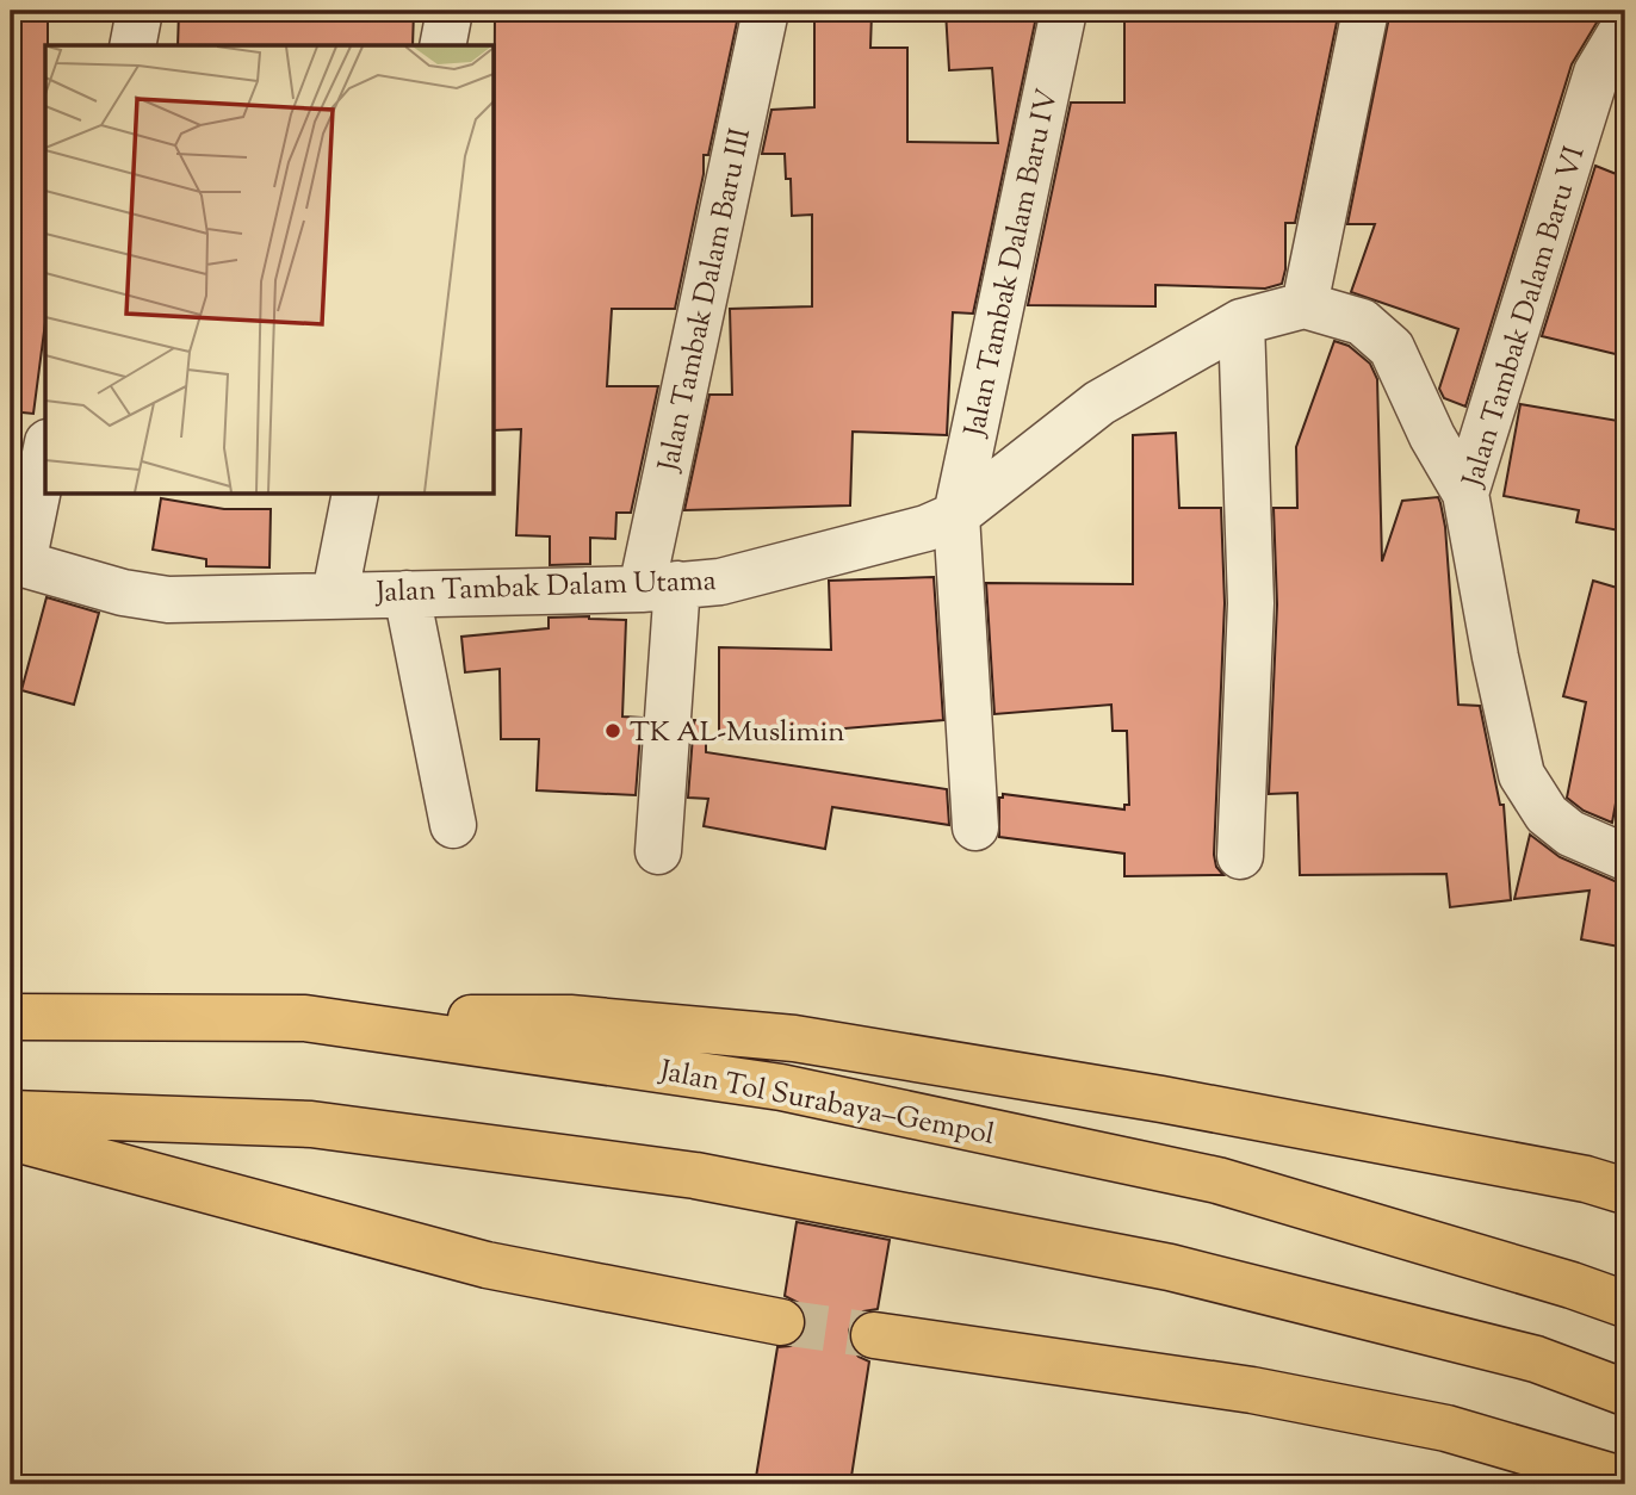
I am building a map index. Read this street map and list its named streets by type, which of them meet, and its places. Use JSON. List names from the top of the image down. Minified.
{"streets":{"highway":["Jalan Tol Surabaya–Gempol"],"street":["Jalan Tambak Dalam Baru IV","Jalan Tambak Dalam Baru III","Jalan Tambak Dalam Baru VI","Jalan Tambak Dalam Utama"]},"crossings":[["Jalan Tambak Dalam Baru IV","Jalan Tambak Dalam Utama"],["Jalan Tambak Dalam Baru III","Jalan Tambak Dalam Utama"]],"places":["TK AL-Muslimin"]}
